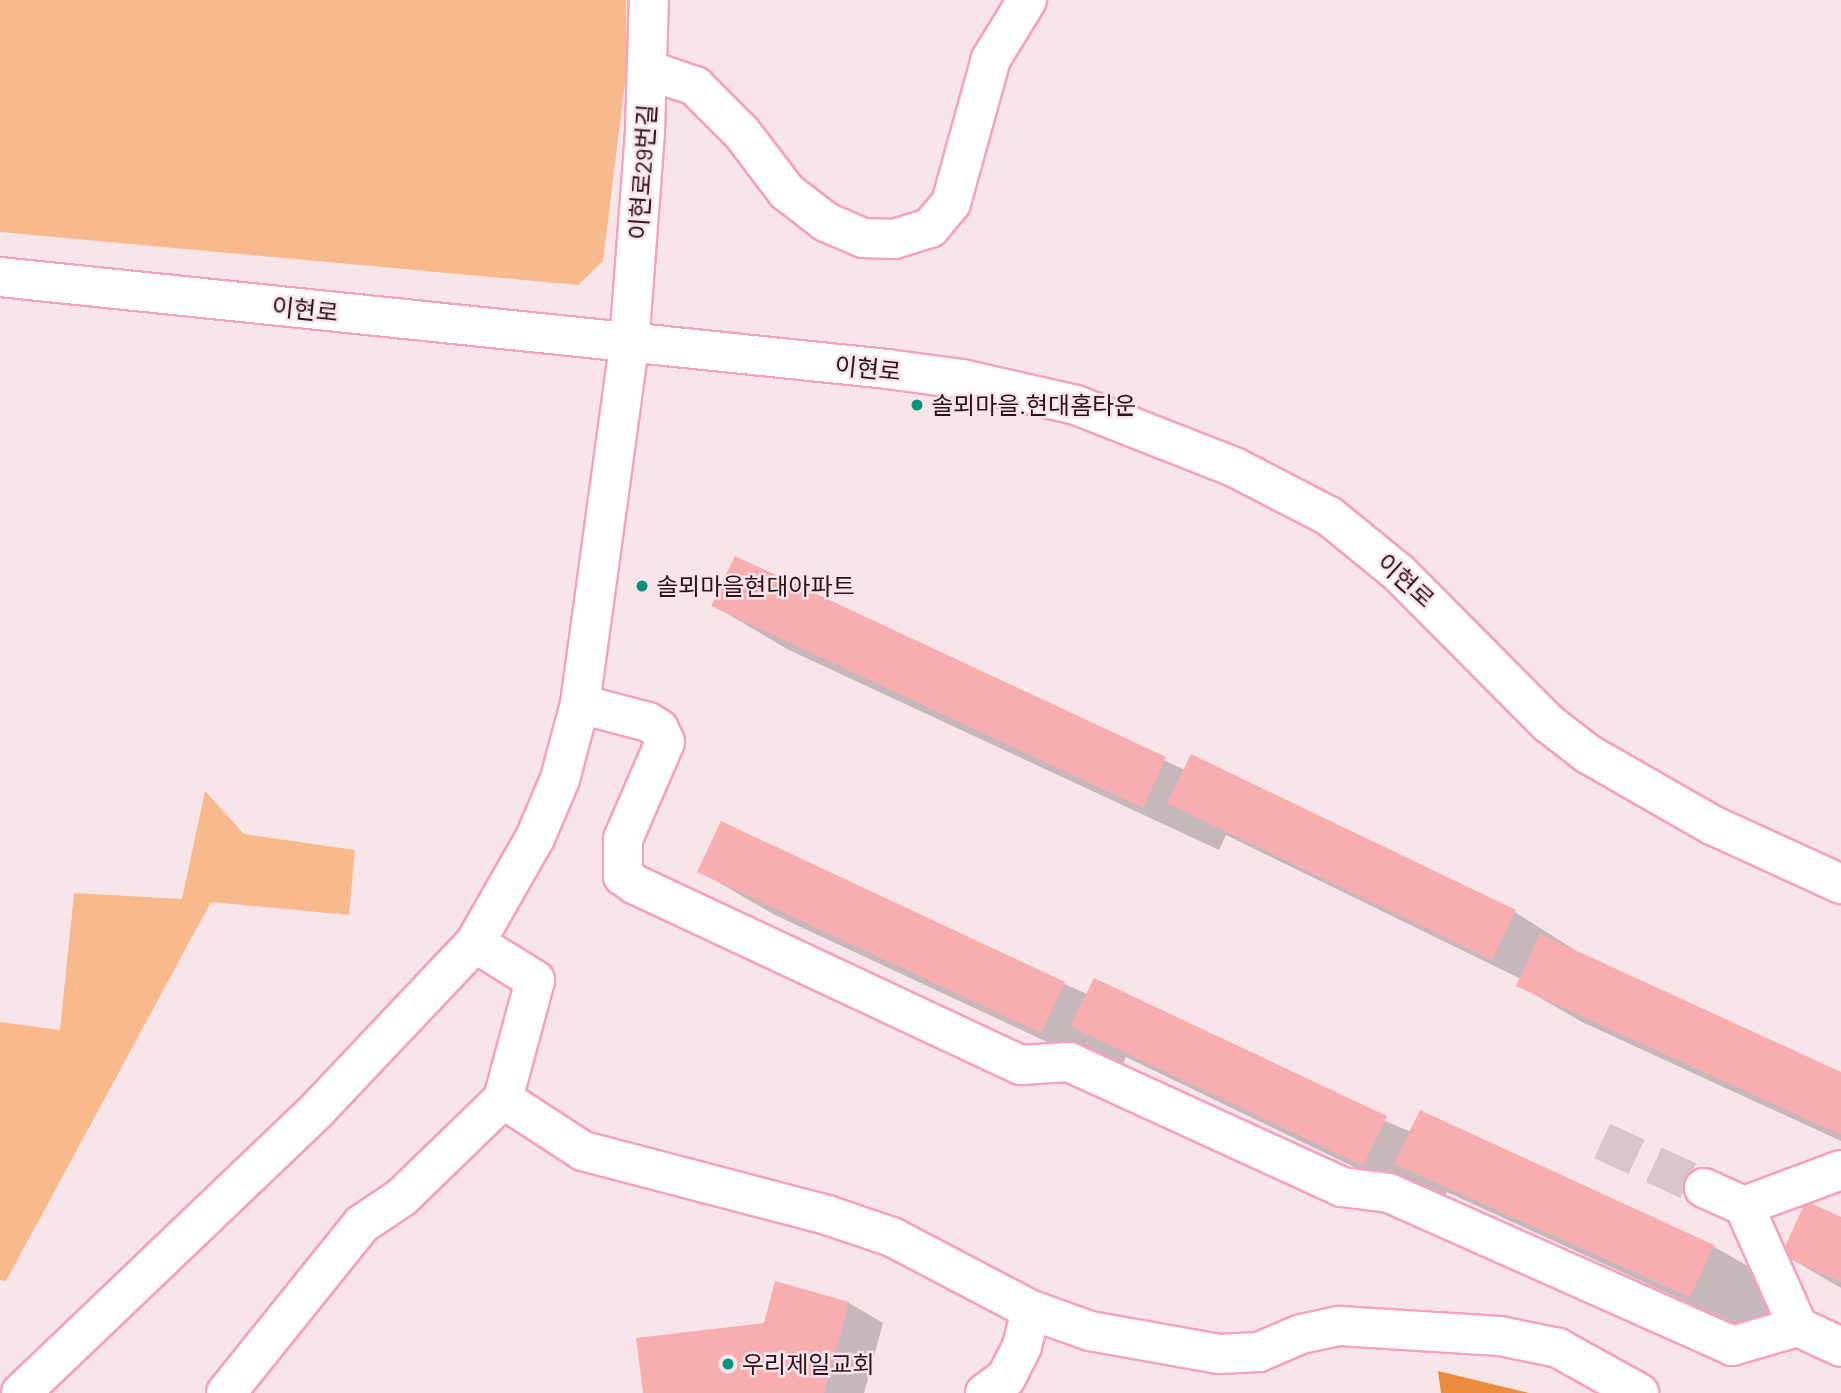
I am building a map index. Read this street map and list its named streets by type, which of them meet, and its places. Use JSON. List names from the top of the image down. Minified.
{"streets":{"street":["이현로29번길","이현로"]},"crossings":[["이현로29번길","이현로"]],"places":["솔뫼마을.현대홈타운","솔뫼마을현대아파트","우리제일교회"]}
